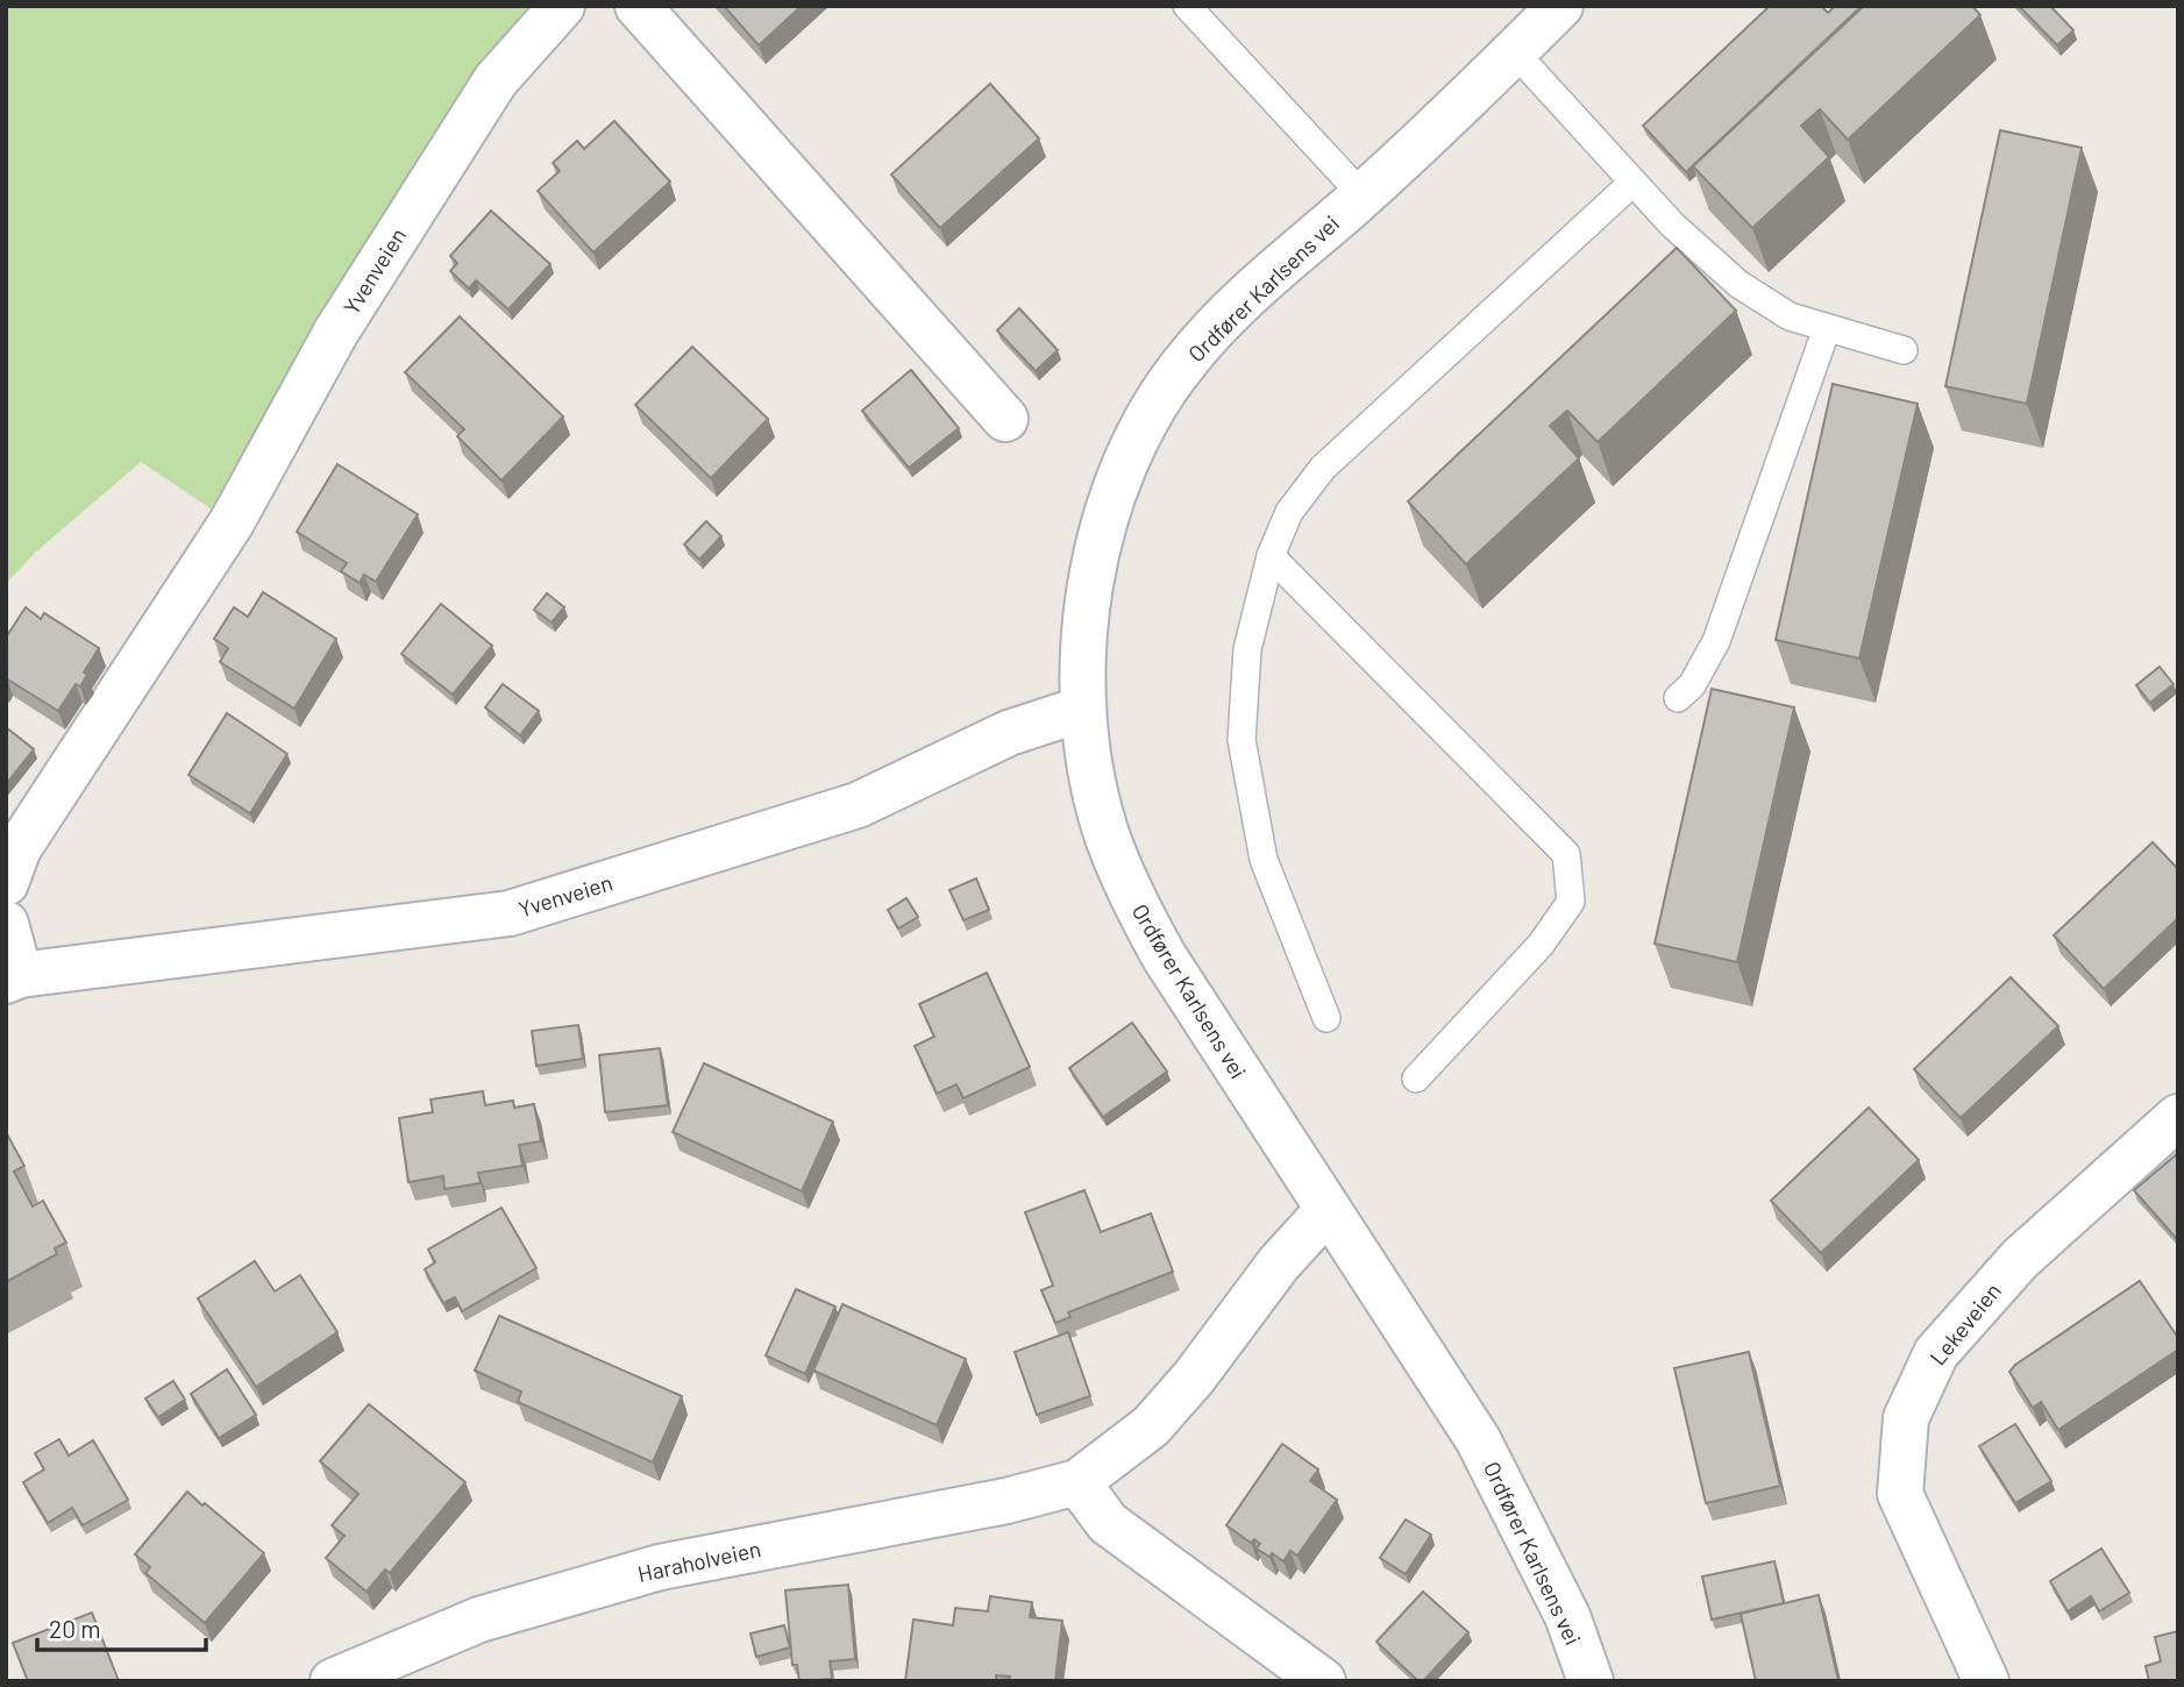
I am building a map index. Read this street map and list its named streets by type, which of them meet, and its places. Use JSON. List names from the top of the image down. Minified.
{"streets":{"street":["Yvenveien","Ordfører Karlsens vei","Lekeveien","Haraholveien"]},"crossings":[["Yvenveien","Ordfører Karlsens vei"],["Ordfører Karlsens vei","Haraholveien"]],"scale_bar":"20 m"}
